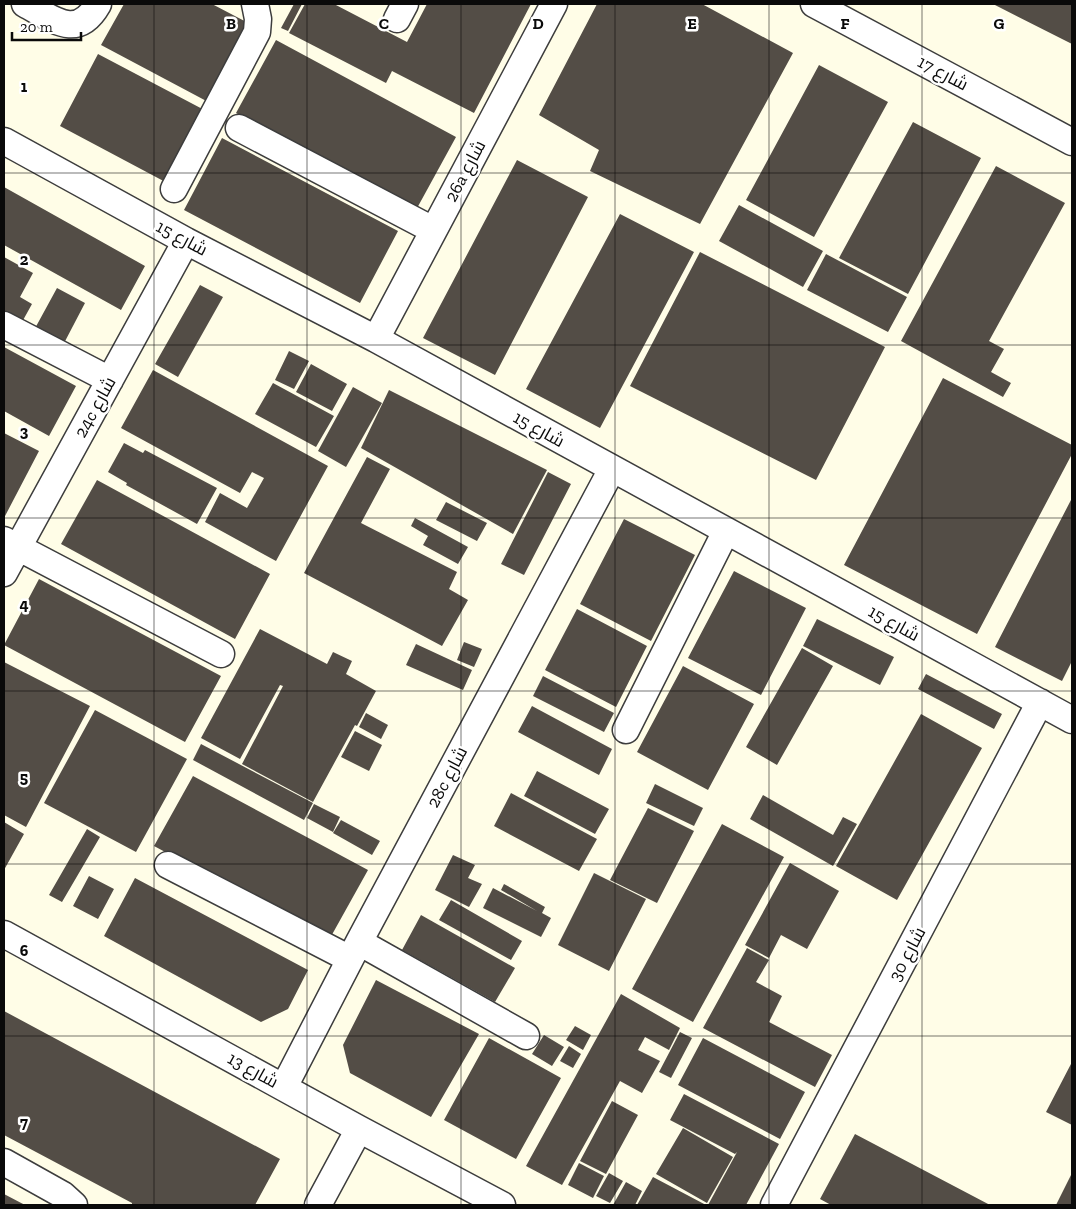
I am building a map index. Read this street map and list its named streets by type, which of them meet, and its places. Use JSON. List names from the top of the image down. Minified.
{"streets":{"street":["شارع 17","26a شارع","شارع 15","24c شارع","28c شارع","شارع 30","شارع 13"]},"crossings":[["26a شارع","شارع 15"],["شارع 15","24c شارع"],["شارع 15","28c شارع"],["شارع 15","شارع 30"],["28c شارع","شارع 13"]],"scale_bar":"20 m","grid":{"columns":["B","C","D","E","F","G"],"rows":["1","2","3","4","5","6","7"]}}
